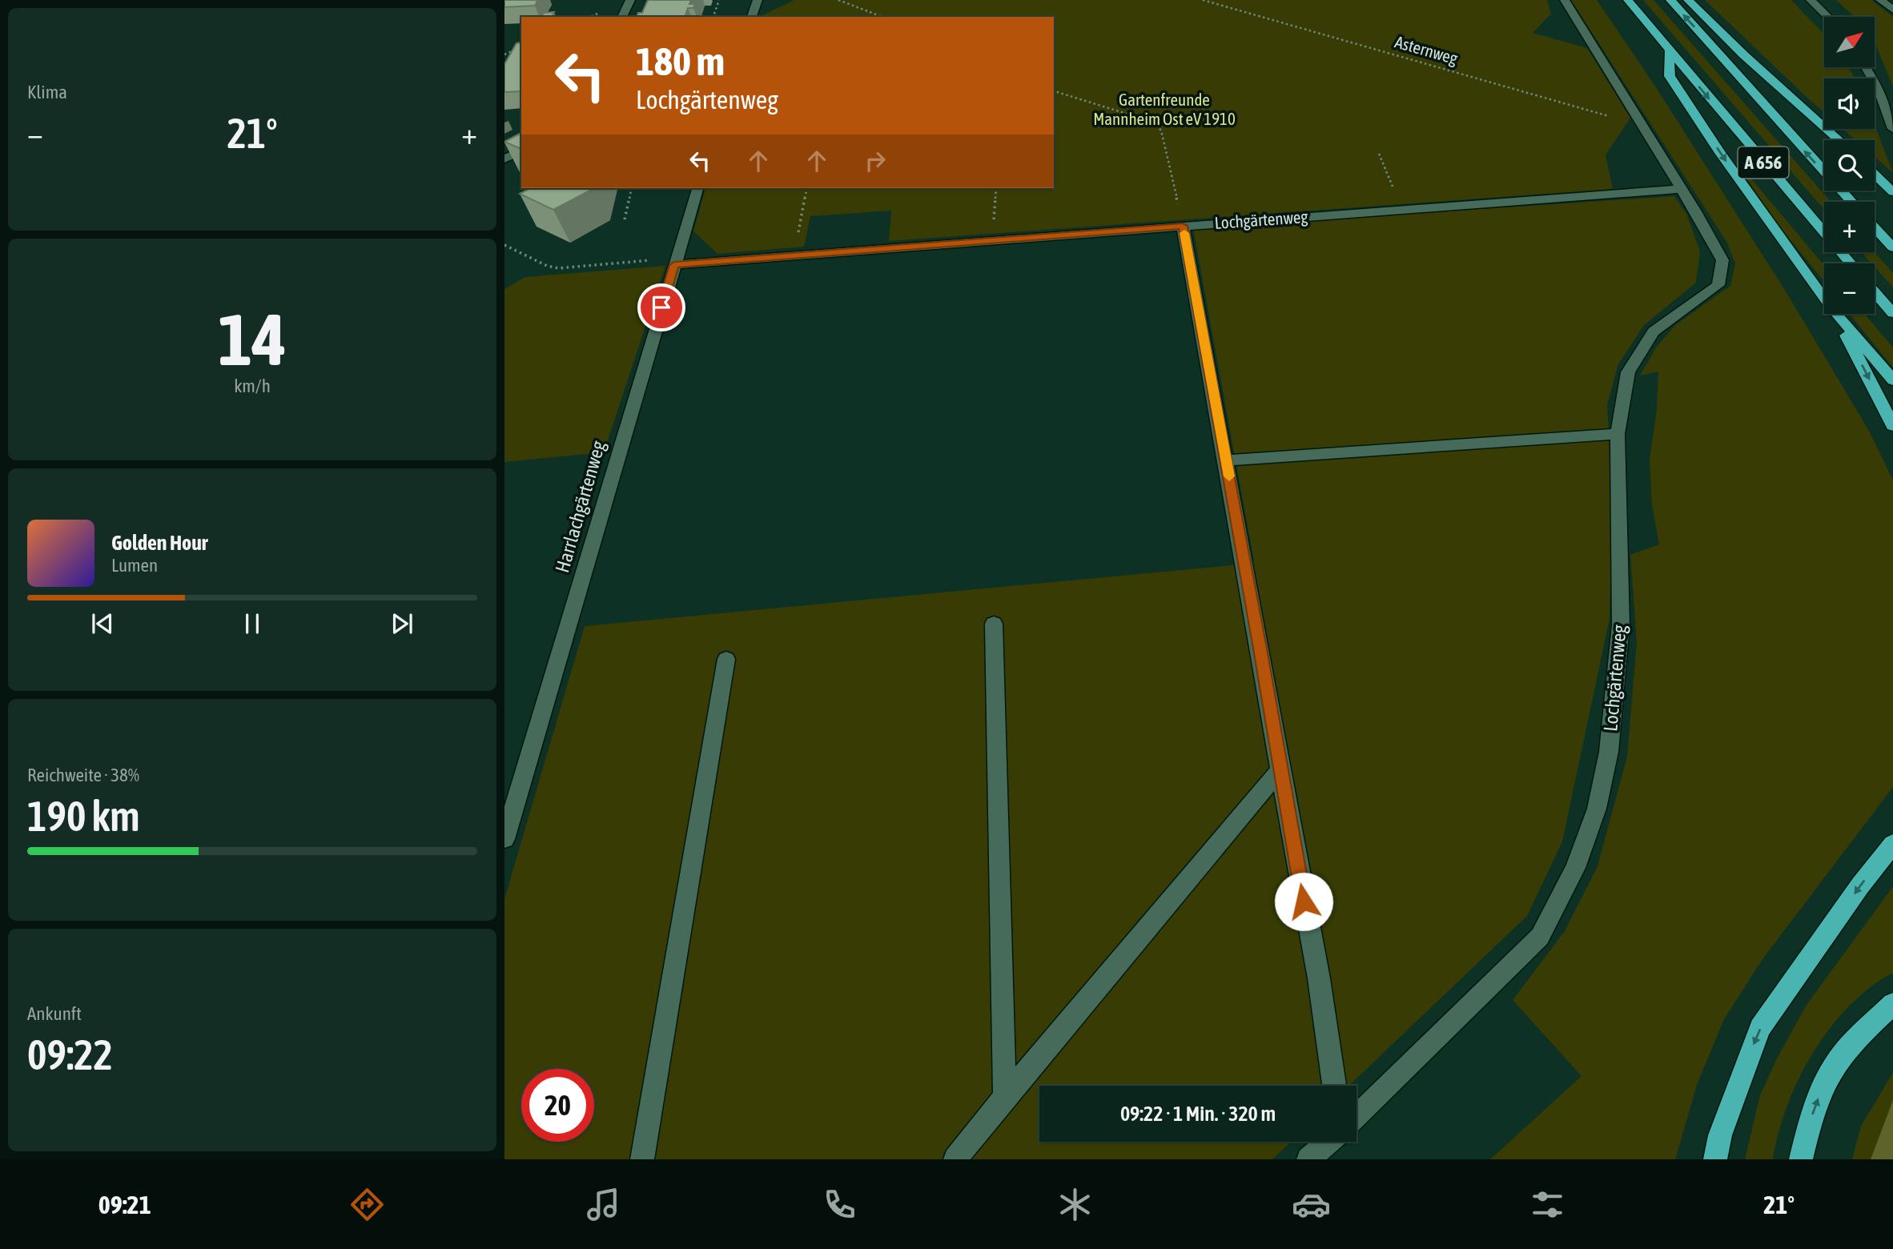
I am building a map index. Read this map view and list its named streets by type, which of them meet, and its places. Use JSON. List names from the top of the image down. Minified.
{"streets":{"highway":["A 656"],"street":["Lochgärtenweg","Harrlachgärtenweg"],"path":["Asternweg"]},"crossings":[["Asternweg","Lochgärtenweg"],["Lochgärtenweg","Harrlachgärtenweg"]],"parks":["Gartenfreunde Mannheim Ost eV 1910"],"north":"top right","page":{"tile":["Klima",["14","km/h"],["Reichweite · 38%","190 km"],["Ankunft","09:22"]],"map_buttons":["+","−"],"turn":["180 m","Lochgärtenweg"],"heat":["−","21°","+"],"song":["Golden Hour","Lumen"],"limit":"20","trip":"09:22 · 1 Min. · 320 m","tabs":["09:21","21°"]}}
